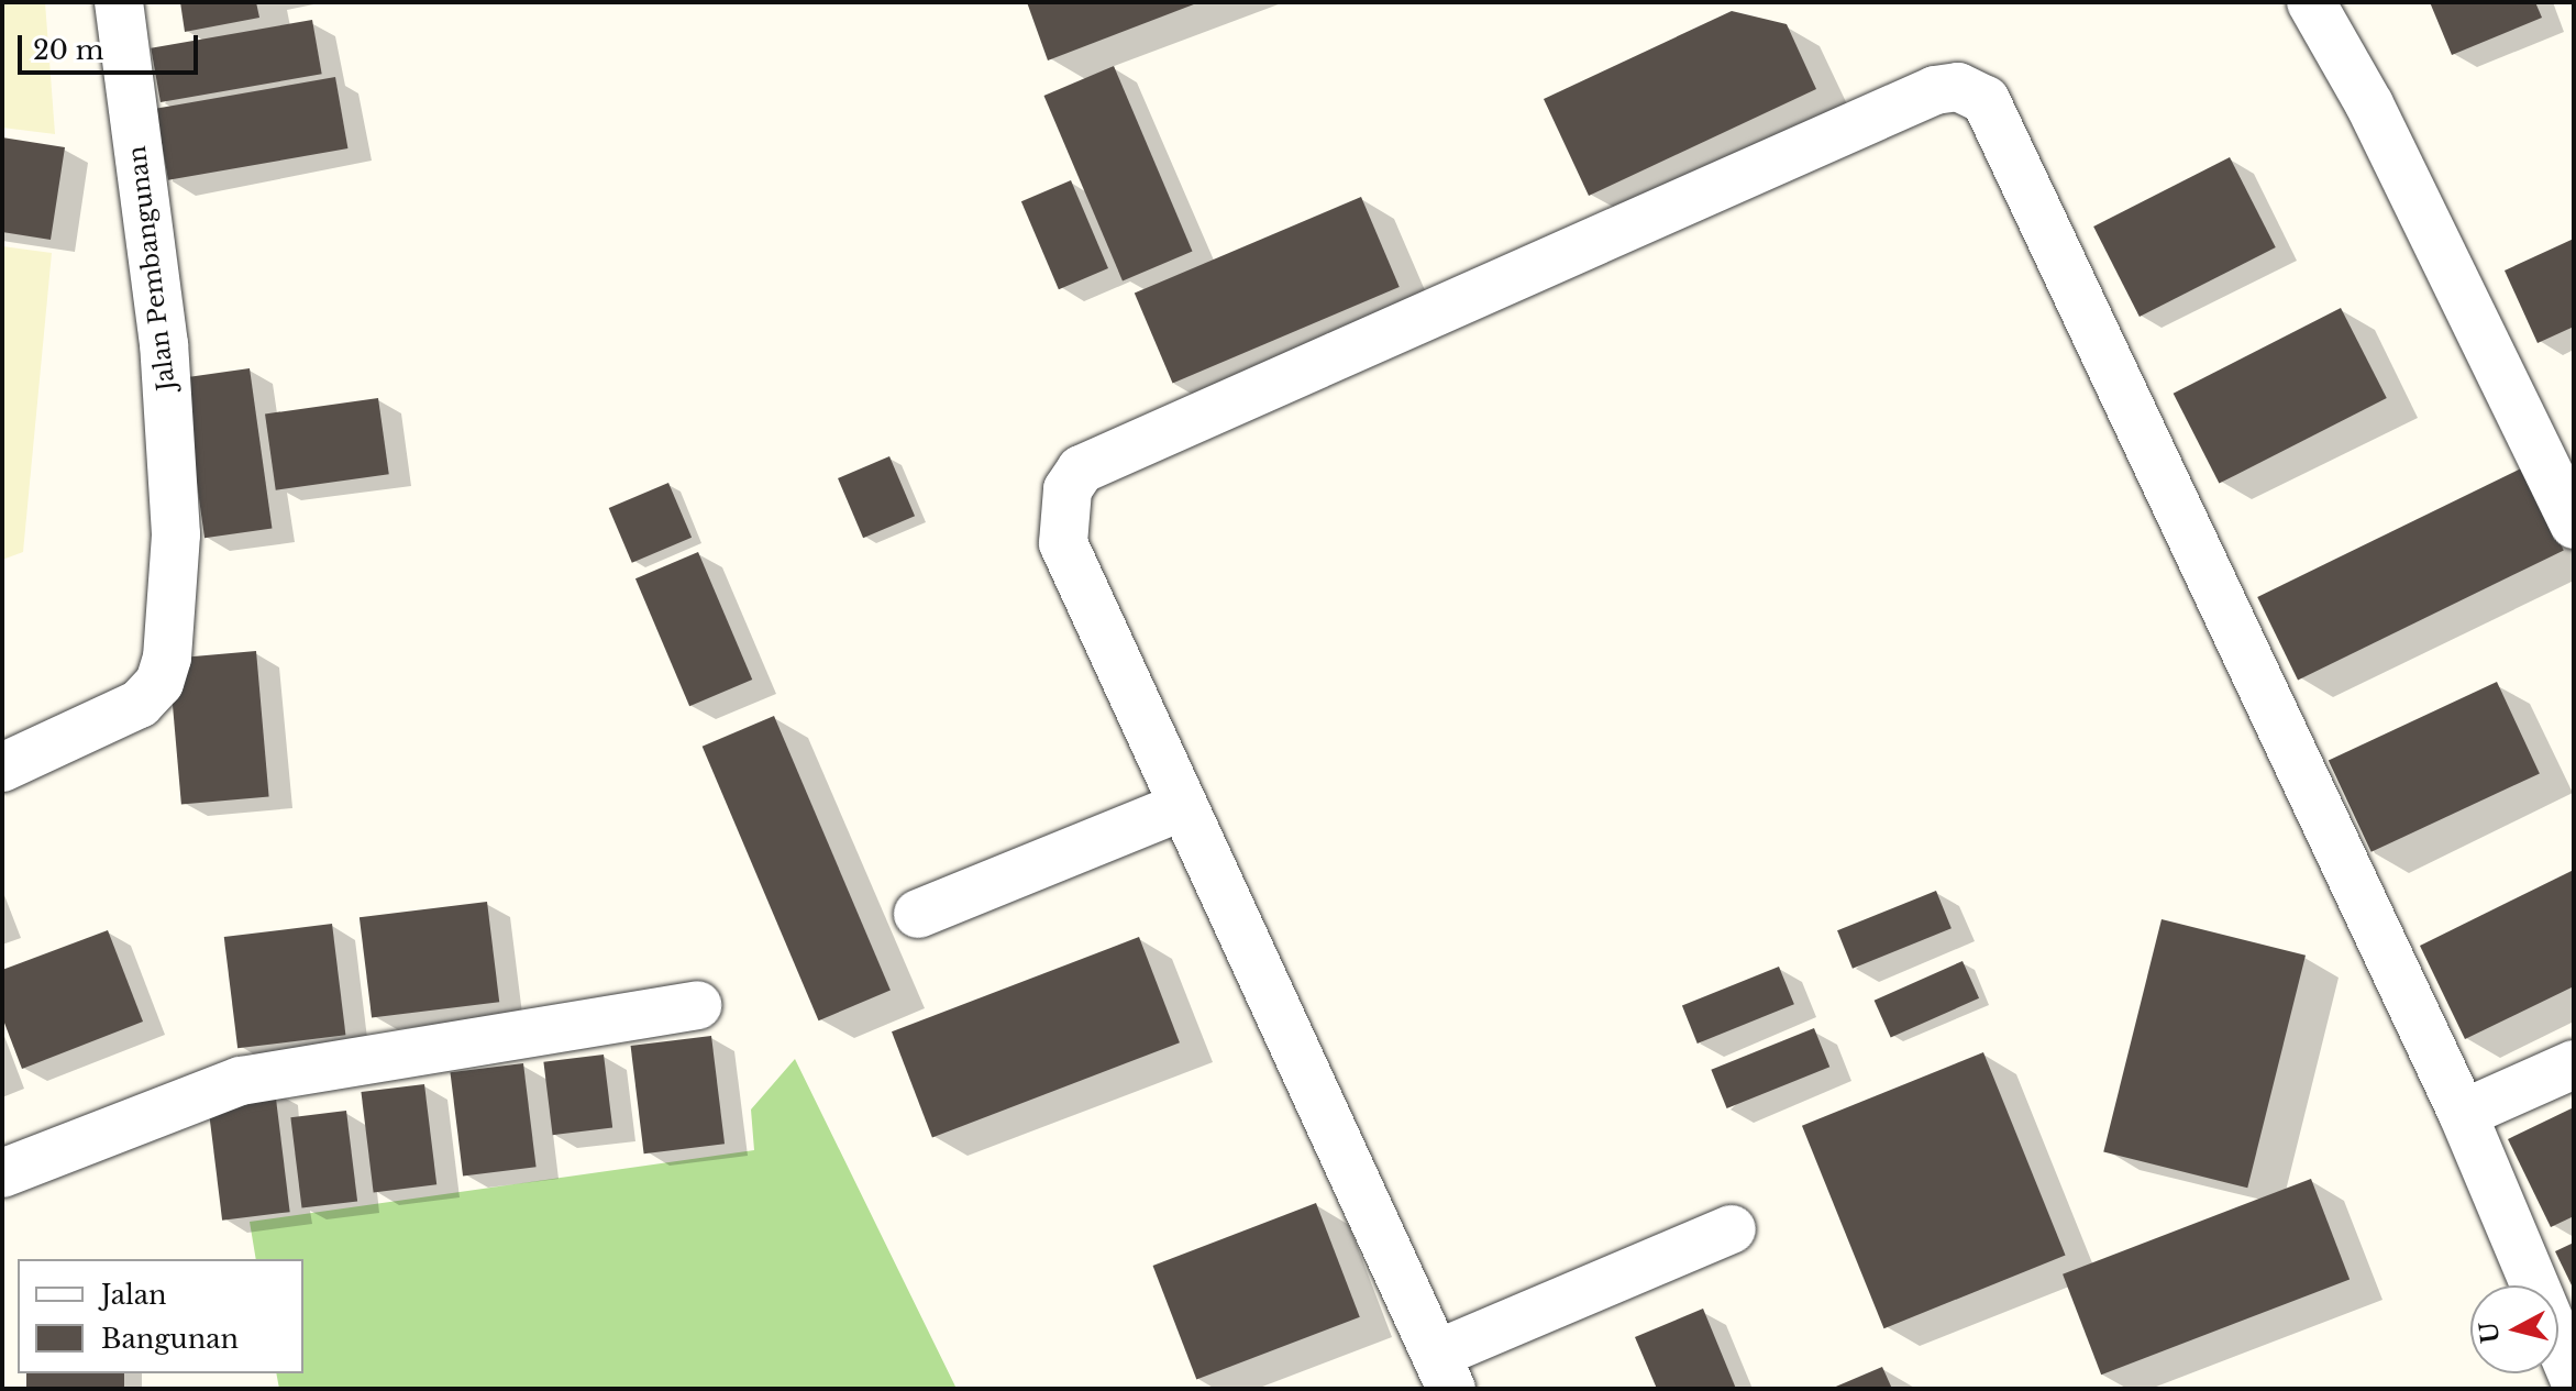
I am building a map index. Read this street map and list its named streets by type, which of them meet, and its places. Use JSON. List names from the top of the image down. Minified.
{"streets":{"street":["Jalan Pembangunan"]},"legend":["Jalan","Bangunan"],"scale_bar":"20 m","north":"left"}
